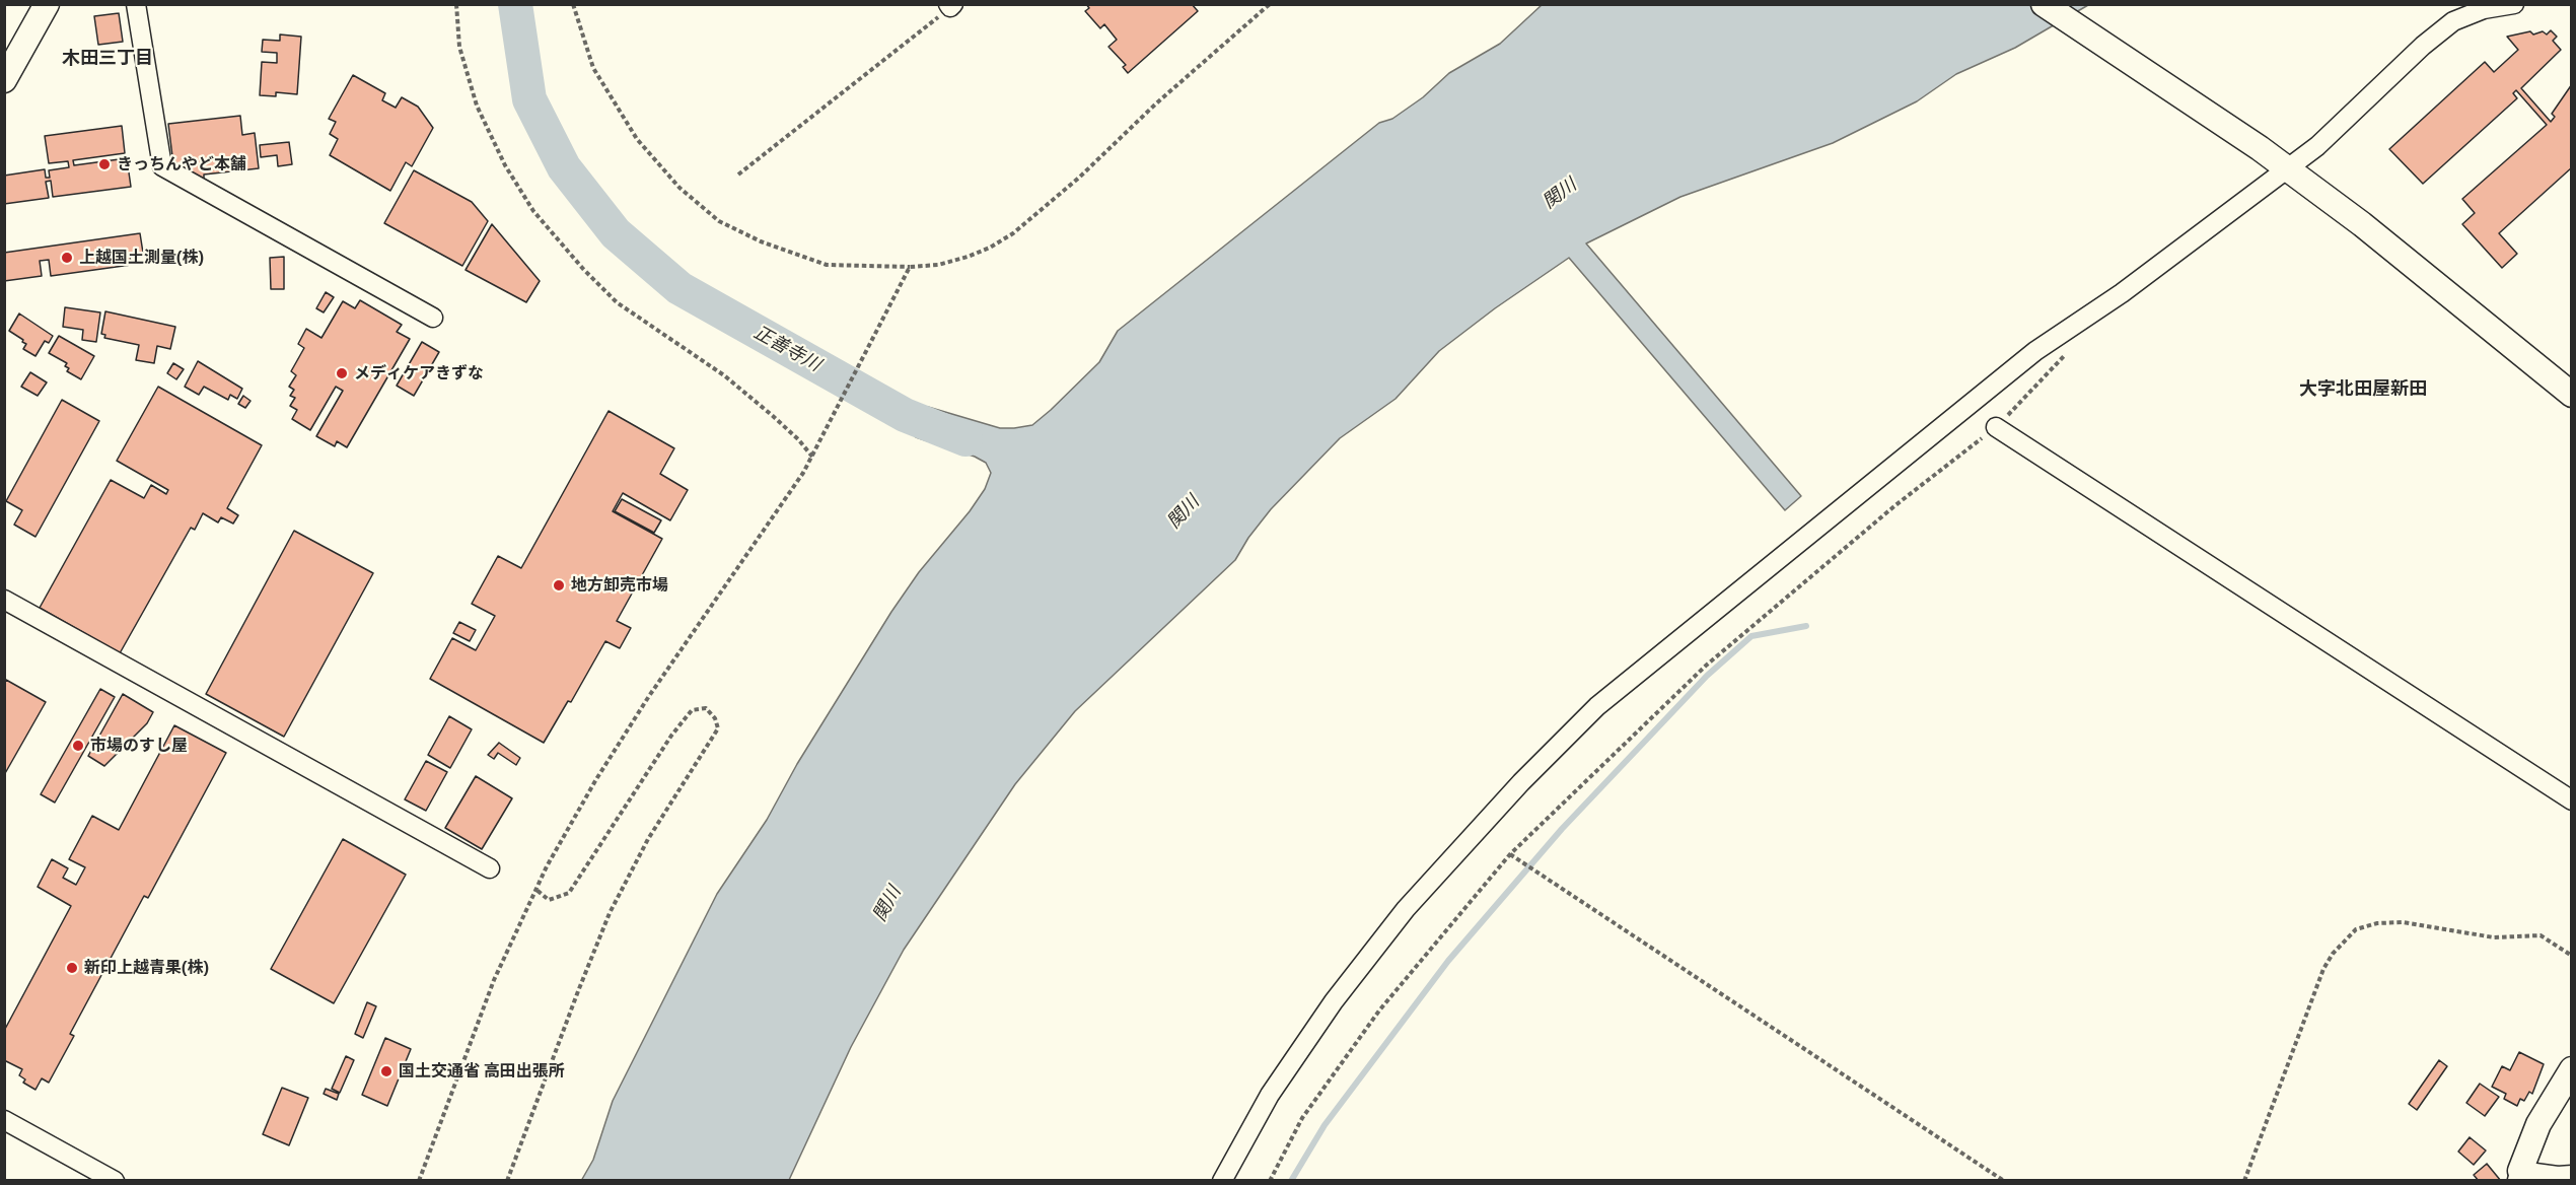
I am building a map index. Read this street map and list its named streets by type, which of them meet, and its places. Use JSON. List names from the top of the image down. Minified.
{"districts":["木田三丁目","大字北田屋新田"],"water":["関川","正善寺川"],"places":["きっちんやど本舗","上越国土測量(株)","メディケアきずな","地方卸売市場","市場のすし屋","新印上越青果(株)","国土交通省 高田出張所"]}
